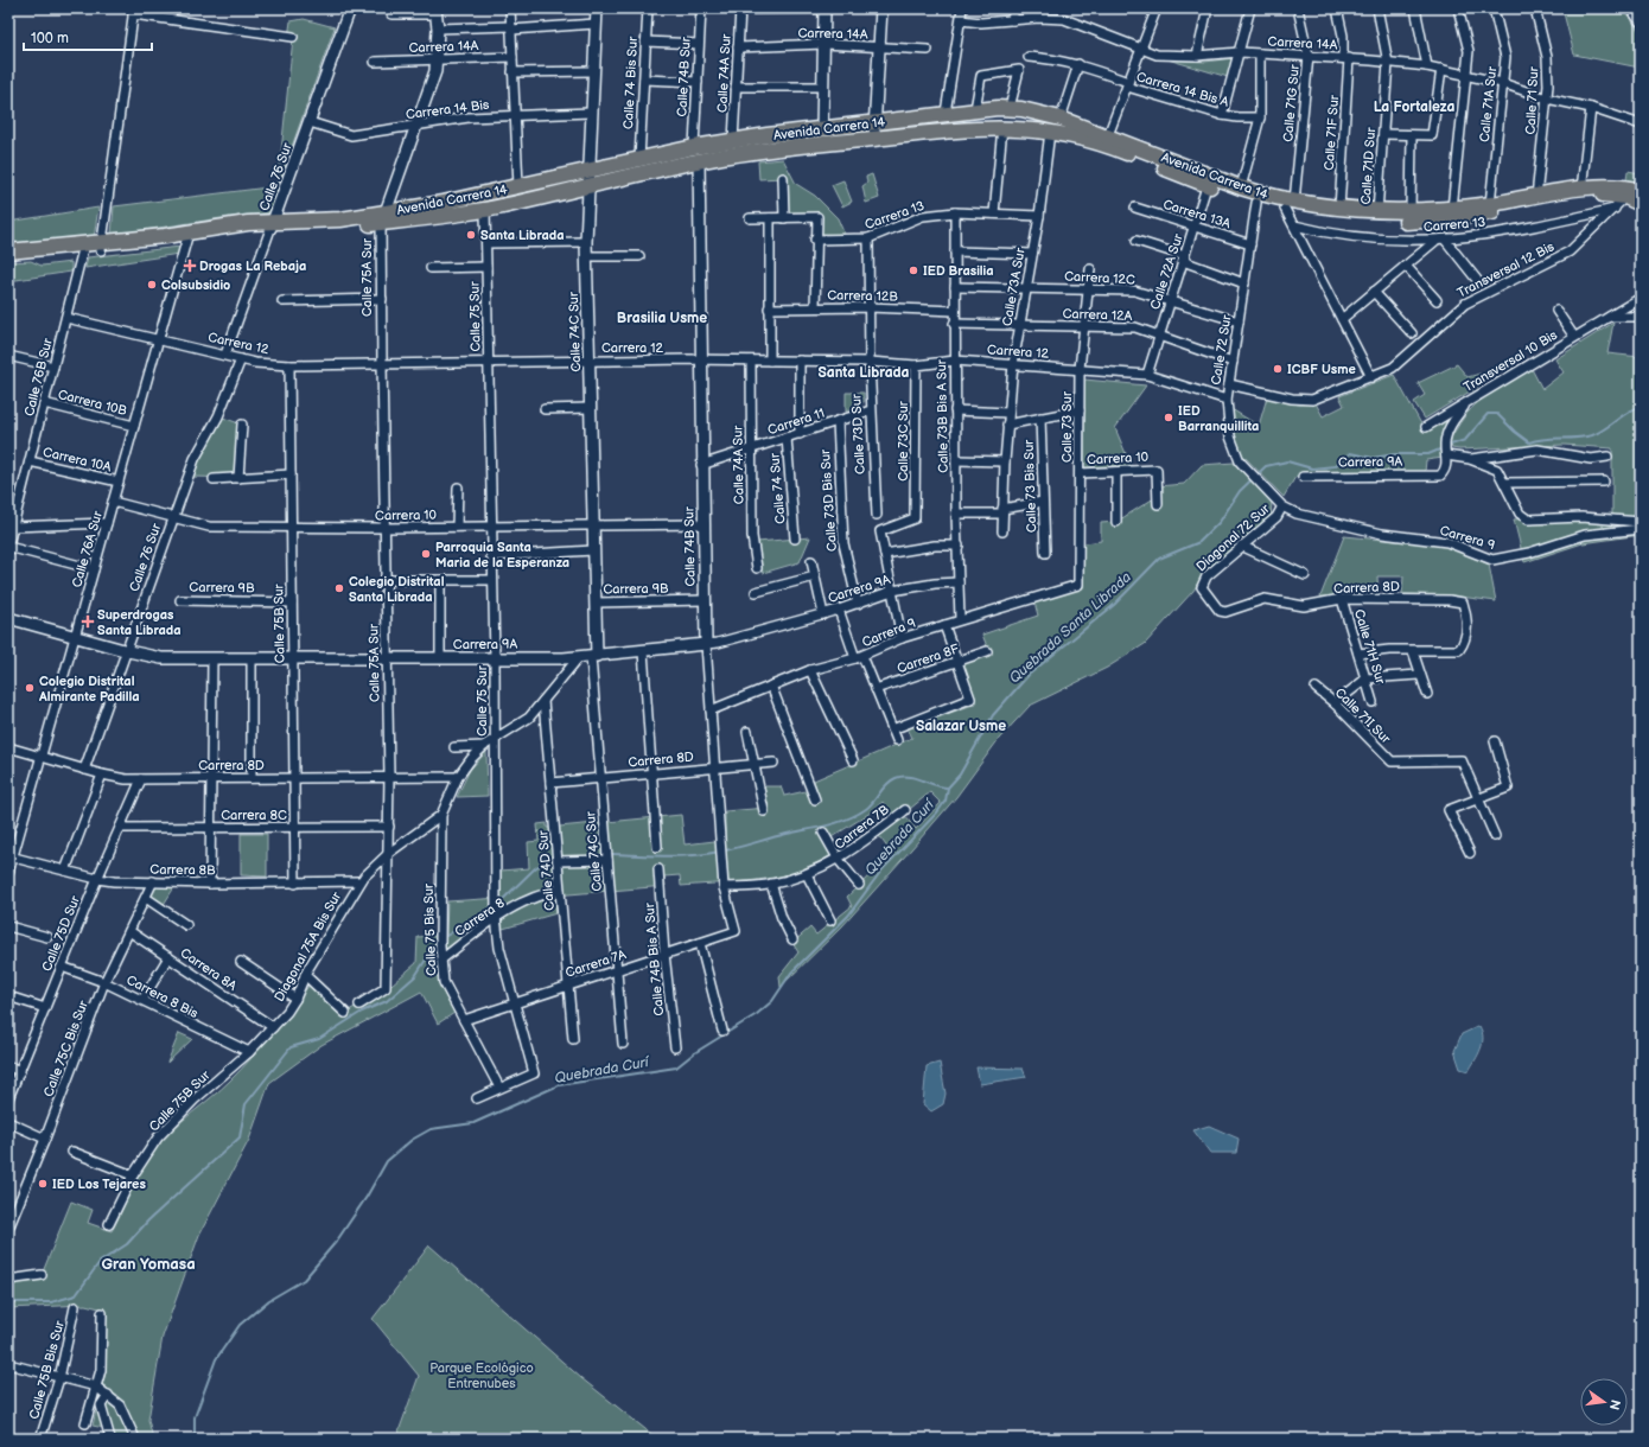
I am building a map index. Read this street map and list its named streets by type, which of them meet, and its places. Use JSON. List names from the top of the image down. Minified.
{"streets":{"main road":["Avenida Carrera 14"],"street":["Carrera 14A","Calle 74A Sur","Calle 74B Sur","Calle 74 Bis Sur","Carrera 14 Bis A","Calle 71 Sur","Calle 71G Sur","Calle 71A Sur","Carrera 14 Bis","Calle 71F Sur","Calle 71D Sur","Calle 76 Sur","Carrera 13A","Carrera 13","Transversal 12 Bis","Calle 72A Sur","Calle 75A Sur","Carrera 12C","Calle 73A Sur","Carrera 12B","Carrera 12A","Calle 75 Sur","Calle 74C Sur","Carrera 12","Calle 72 Sur","Transversal 10 Bis","Calle 76B Sur","Carrera 10B","Calle 73B Bis A Sur","Carrera 11","Calle 73 Sur","Calle 73D Sur","Calle 73C Sur","Carrera 10","Carrera 10A","Carrera 9A","Calle 73 Bis Sur","Calle 74 Sur","Calle 73D Bis Sur","Diagonal 72 Sur","Carrera 9","Calle 76A Sur","Carrera 9B","Carrera 8D","Calle 75B Sur","Calle 71H Sur","Carrera 8F","Calle 71I Sur","Carrera 8C","Carrera 7B","Carrera 8B","Calle 74D Sur","Carrera 8","Calle 75 Bis Sur","Calle 75D Sur","Diagonal 75A Bis Sur","Calle 74B Bis A Sur","Carrera 7A","Carrera 8A","Carrera 8 Bis","Calle 75C Bis Sur","Calle 75B Bis Sur"]},"crossings":[["Carrera 14A","Calle 74A Sur"],["Carrera 14A","Calle 71 Sur"],["Carrera 14A","Calle 71G Sur"],["Carrera 14A","Calle 71A Sur"],["Carrera 14A","Calle 71F Sur"],["Carrera 14A","Calle 71D Sur"],["Carrera 14A","Calle 75A Sur"],["Calle 74A Sur","Avenida Carrera 14"],["Calle 74A Sur","Carrera 12"],["Calle 74A Sur","Carrera 11"],["Calle 74B Sur","Avenida Carrera 14"],["Calle 74B Sur","Carrera 12"],["Calle 74B Sur","Carrera 11"],["Calle 74B Sur","Carrera 10"],["Calle 74B Sur","Carrera 9A"],["Calle 74B Sur","Carrera 9"],["Calle 74B Sur","Carrera 9B"],["Calle 74B Sur","Carrera 8D"],["Calle 74B Sur","Carrera 7B"],["Calle 74B Sur","Carrera 7A"],["Calle 74 Bis Sur","Avenida Carrera 14"],["Calle 71 Sur","Avenida Carrera 14"],["Calle 71G Sur","Avenida Carrera 14"],["Calle 71A Sur","Avenida Carrera 14"],["Carrera 14 Bis","Calle 76 Sur"],["Carrera 14 Bis","Calle 75A Sur"],["Carrera 14 Bis","Calle 74C Sur"],["Avenida Carrera 14","Calle 71F Sur"],["Avenida Carrera 14","Calle 71D Sur"],["Avenida Carrera 14","Calle 76 Sur"],["Avenida Carrera 14","Transversal 12 Bis"],["Avenida Carrera 14","Calle 72A Sur"],["Avenida Carrera 14","Calle 75A Sur"],["Avenida Carrera 14","Calle 73A Sur"],["Avenida Carrera 14","Calle 75 Sur"],["Avenida Carrera 14","Calle 74C Sur"],["Avenida Carrera 14","Calle 72 Sur"],["Avenida Carrera 14","Calle 76B Sur"],["Avenida Carrera 14","Calle 76A Sur"],["Calle 76 Sur","Carrera 12"],["Calle 76 Sur","Carrera 10"],["Calle 76 Sur","Carrera 9A"],["Calle 76 Sur","Carrera 8D"],["Carrera 13A","Calle 72A Sur"],["Carrera 13A","Calle 72 Sur"],["Carrera 13","Transversal 12 Bis"],["Carrera 13","Calle 73A Sur"],["Carrera 13","Calle 73B Bis A Sur"],["Carrera 13","Calle 73D Sur"],["Calle 72A Sur","Carrera 12C"],["Calle 72A Sur","Carrera 12A"],["Calle 72A Sur","Carrera 12"],["Calle 75A Sur","Carrera 12"],["Calle 75A Sur","Carrera 10"],["Calle 75A Sur","Carrera 9A"],["Calle 75A Sur","Carrera 8D"],["Calle 75A Sur","Carrera 8C"],["Calle 75A Sur","Diagonal 75A Bis Sur"],["Carrera 12C","Calle 73A Sur"],["Carrera 12C","Calle 72 Sur"],["Carrera 12C","Calle 73B Bis A Sur"],["Carrera 12C","Calle 73 Sur"],["Calle 73A Sur","Carrera 12A"],["Calle 73A Sur","Carrera 12"],["Carrera 12B","Calle 73B Bis A Sur"],["Carrera 12B","Calle 73D Sur"],["Carrera 12A","Calle 72 Sur"],["Carrera 12A","Calle 73B Bis A Sur"],["Carrera 12A","Calle 73 Sur"],["Calle 75 Sur","Carrera 12"],["Calle 75 Sur","Carrera 10"],["Calle 75 Sur","Carrera 9A"],["Calle 75 Sur","Carrera 8"],["Calle 75 Sur","Calle 75 Bis Sur"],["Calle 75 Sur","Carrera 7A"],["Calle 74C Sur","Carrera 12"],["Calle 74C Sur","Carrera 10"],["Calle 74C Sur","Carrera 9A"],["Calle 74C Sur","Carrera 9B"],["Calle 74C Sur","Carrera 8D"],["Calle 74C Sur","Carrera 7A"],["Carrera 12","Calle 72 Sur"],["Carrera 12","Calle 76B Sur"],["Carrera 12","Calle 73B Bis A Sur"],["Carrera 12","Calle 73 Sur"],["Carrera 12","Calle 73D Sur"],["Carrera 12","Calle 73C Sur"],["Carrera 12","Calle 76A Sur"],["Carrera 12","Calle 75B Sur"],["Calle 72 Sur","Carrera 9"],["Calle 76B Sur","Carrera 10B"],["Calle 76B Sur","Carrera 10A"],["Carrera 10B","Calle 76A Sur"],["Calle 73B Bis A Sur","Carrera 9A"],["Calle 73B Bis A Sur","Carrera 9"],["Carrera 11","Calle 73D Sur"],["Carrera 11","Calle 74 Sur"],["Carrera 11","Calle 73D Bis Sur"],["Calle 73 Sur","Carrera 10"],["Calle 73 Sur","Carrera 9"],["Carrera 10","Calle 76A Sur"],["Carrera 10","Calle 75B Sur"],["Carrera 10A","Calle 76A Sur"],["Carrera 9A","Calle 73D Bis Sur"],["Carrera 9A","Calle 76A Sur"],["Carrera 9A","Calle 75B Sur"],["Diagonal 72 Sur","Carrera 9"],["Diagonal 72 Sur","Carrera 8D"],["Calle 76A Sur","Carrera 8D"],["Calle 76A Sur","Carrera 8B"],["Carrera 9B","Calle 75B Sur"],["Carrera 8D","Calle 75B Sur"],["Carrera 8D","Calle 71H Sur"],["Carrera 8D","Calle 74D Sur"],["Carrera 8D","Calle 75D Sur"],["Calle 75B Sur","Carrera 8C"],["Calle 75B Sur","Carrera 8B"],["Calle 75B Sur","Diagonal 75A Bis Sur"],["Calle 75B Sur","Carrera 8 Bis"],["Carrera 8C","Calle 75D Sur"],["Carrera 8B","Calle 75D Sur"],["Carrera 8B","Diagonal 75A Bis Sur"],["Carrera 8B","Calle 75C Bis Sur"],["Calle 74D Sur","Carrera 8"],["Calle 74D Sur","Carrera 7A"],["Carrera 8","Calle 75 Bis Sur"],["Calle 75 Bis Sur","Diagonal 75A Bis Sur"],["Calle 75 Bis Sur","Carrera 7A"],["Calle 75D Sur","Carrera 8 Bis"],["Diagonal 75A Bis Sur","Carrera 8A"],["Diagonal 75A Bis Sur","Carrera 8 Bis"],["Calle 74B Bis A Sur","Carrera 7A"],["Carrera 8A","Calle 75C Bis Sur"],["Carrera 8 Bis","Calle 75C Bis Sur"]],"districts":["La Fortaleza","Brasilia Usme","Santa Librada","Salazar Usme","Gran Yomasa"],"water":["Quebrada Santa Librada","Quebrada Curí"],"parks":["Parque Ecológico Entrenubes"],"places":{"other":["Santa Librada","IED Brasilia","Colsubsidio","ICBF Usme","IED Barranquillita","Parroquia Santa Maria de la Esperanza","Colegio Distrital Santa Librada","Colegio Distrital Almirante Padilla","IED Los Tejares"],"health":["Drogas La Rebaja","Superdrogas Santa Librada"]},"scale_bar":"100 m","north":"right"}
